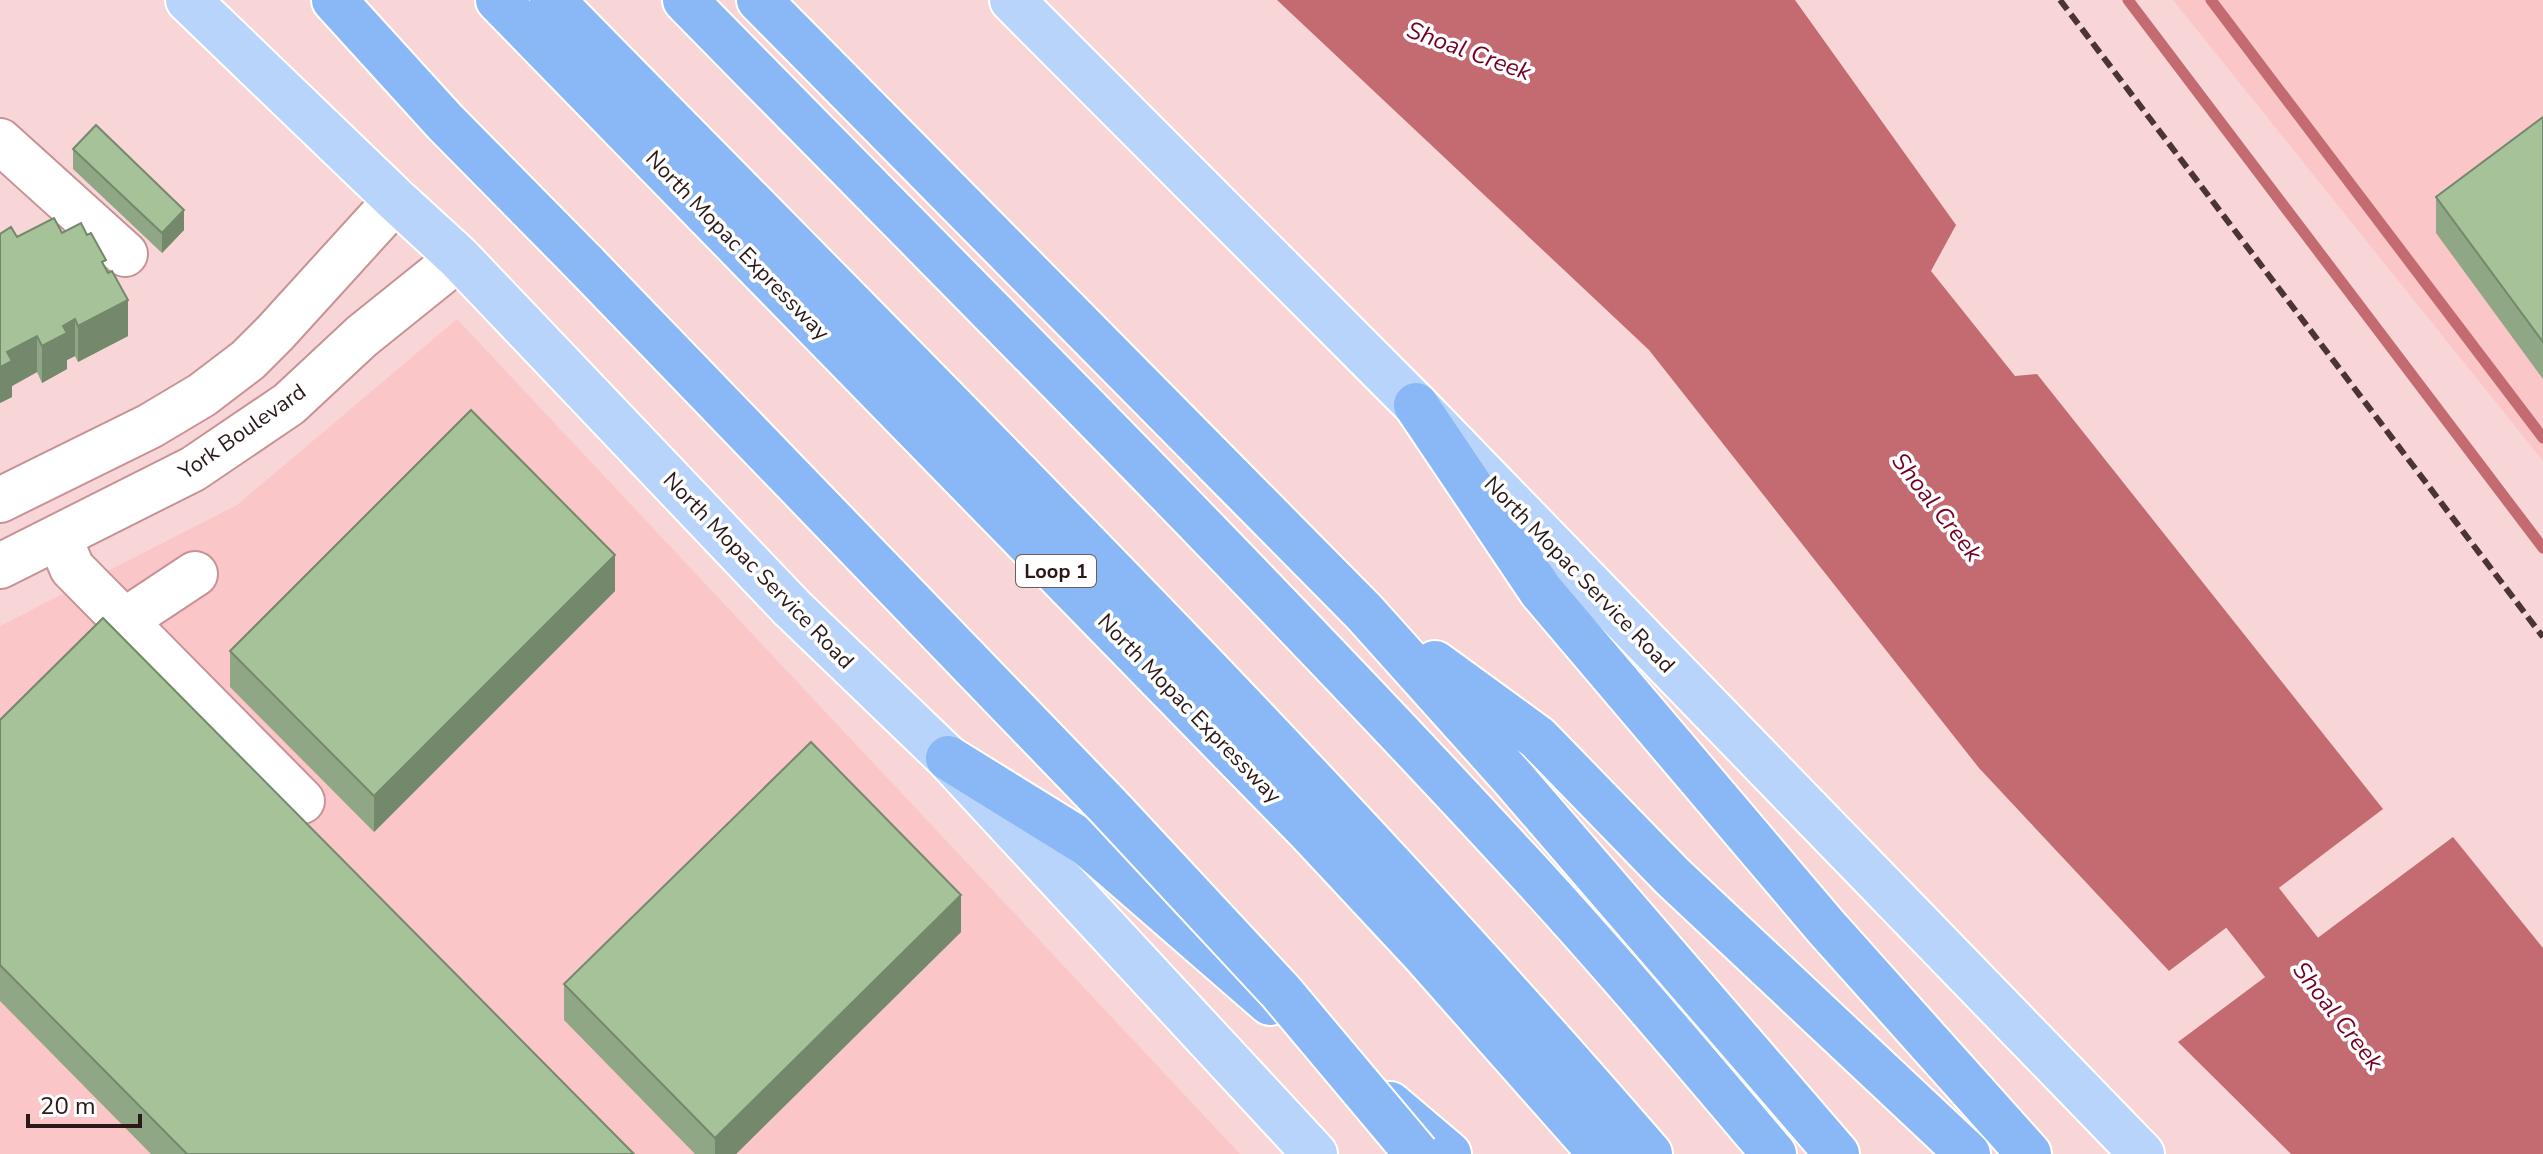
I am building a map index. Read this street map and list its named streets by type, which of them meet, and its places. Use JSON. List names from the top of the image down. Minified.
{"streets":{"highway":["North Mopac Expressway","Loop 1"],"main road":["North Mopac Service Road"],"street":["York Boulevard"]},"crossings":[["York Boulevard","North Mopac Service Road"]],"water":["Shoal Creek"],"scale_bar":"20 m"}
